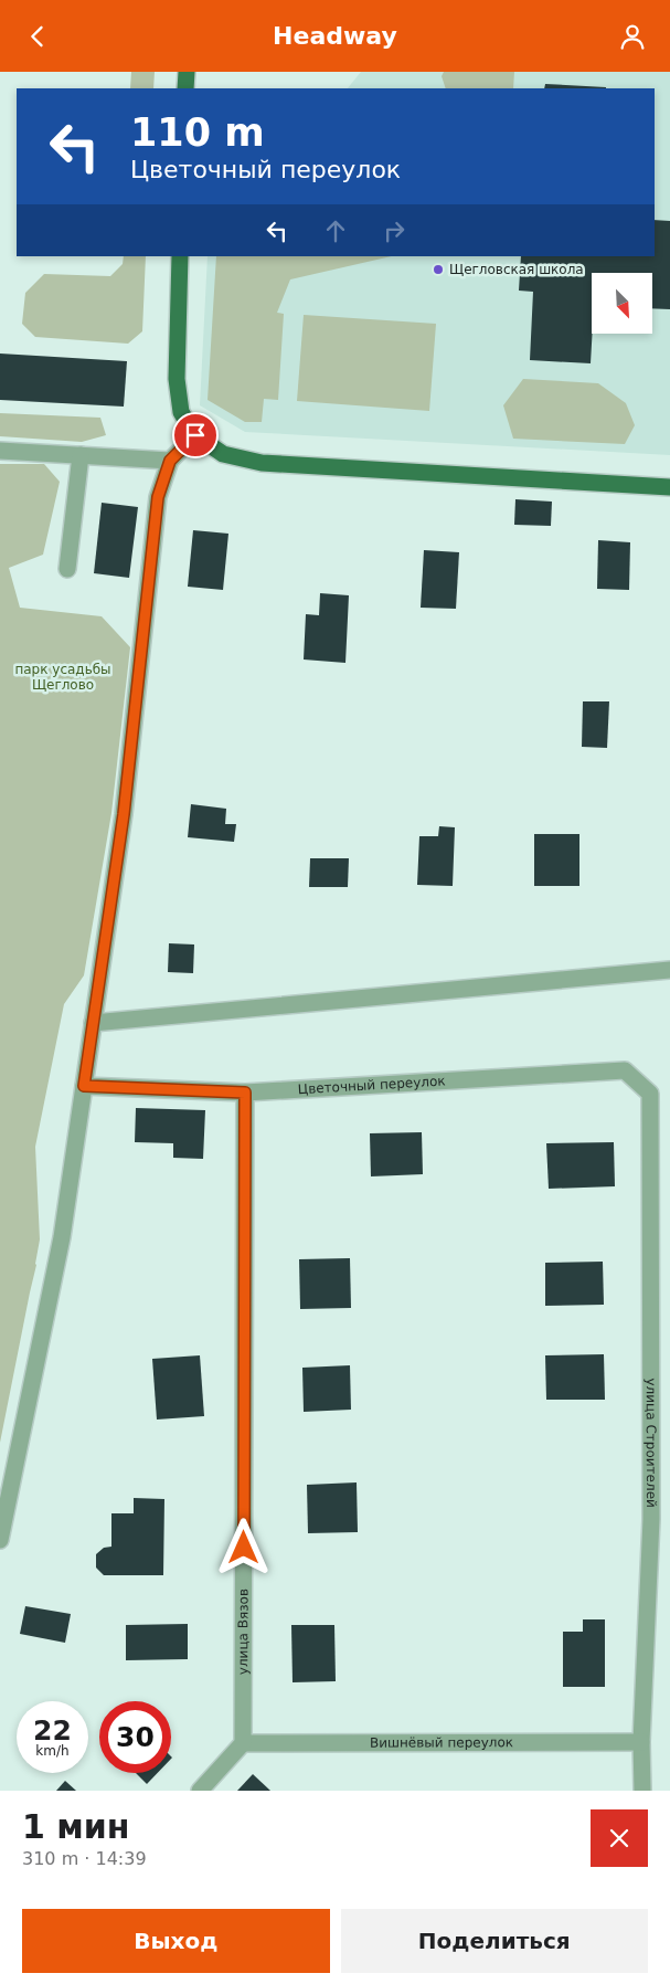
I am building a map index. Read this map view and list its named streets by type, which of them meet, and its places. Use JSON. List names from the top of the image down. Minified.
{"streets":{"street":["Цветочный переулок","улица Строителей","улица Вязов","Вишнёвый переулок"]},"crossings":[["Цветочный переулок","улица Строителей"],["Цветочный переулок","улица Вязов"],["улица Строителей","Вишнёвый переулок"],["улица Вязов","Вишнёвый переулок"]],"parks":["парк усадьбы Щеглово"],"places":["Щегловская школа"],"north":"bottom right","page":{"header":"Headway","turn":["110 m","Цветочный переулок"],"speed":"22 km/h","limit":"30","heading":["1 мин","310 m · 14:39"],"buttons":["Выход","Поделиться"]}}
